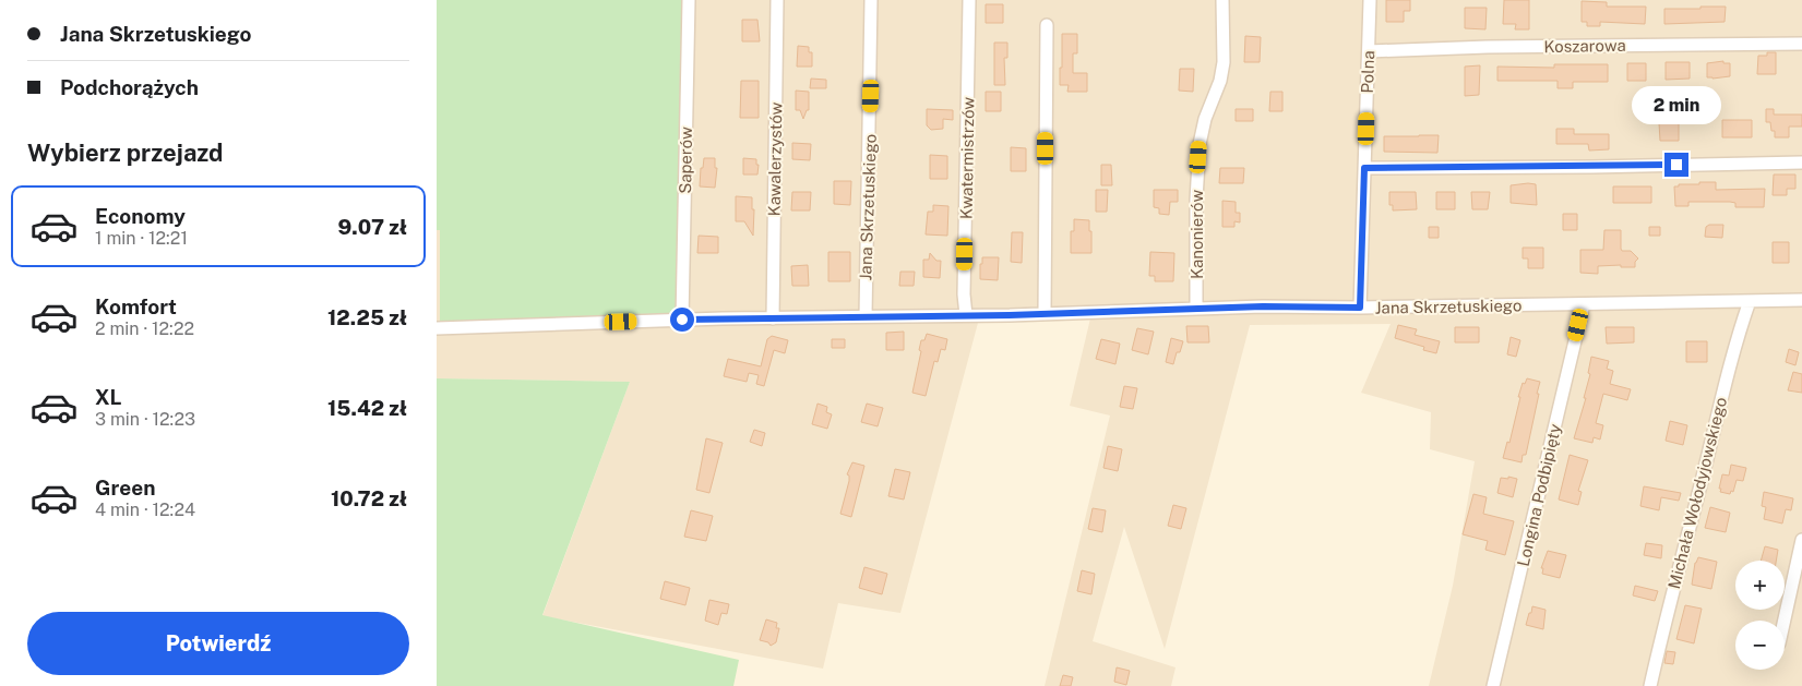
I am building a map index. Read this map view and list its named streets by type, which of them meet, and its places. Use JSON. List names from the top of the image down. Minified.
{"streets":{"street":["Koszarowa","Polna","Kwatermistrzów","Kawalerzystów","Saperów","Jana Skrzetuskiego","Kanonierów","Michała Wołodyjowskiego","Longina Podbipięty"]},"crossings":[["Koszarowa","Polna"],["Polna","Jana Skrzetuskiego"],["Kwatermistrzów","Jana Skrzetuskiego"],["Kawalerzystów","Jana Skrzetuskiego"],["Saperów","Jana Skrzetuskiego"],["Jana Skrzetuskiego","Kanonierów"],["Jana Skrzetuskiego","Michała Wołodyjowskiego"],["Jana Skrzetuskiego","Longina Podbipięty"]],"page":{"banner":["Jana Skrzetuskiego","Podchorążych"],"bubble":"2 min","heading":"Wybierz przejazd","list":[{"name":"Economy","note":"1 min · 12:21","value":"9.07 zł"},{"name":"Komfort","note":"2 min · 12:22","value":"12.25 zł"},{"name":"XL","note":"3 min · 12:23","value":"15.42 zł"},{"name":"Green","note":"4 min · 12:24","value":"10.72 zł"}],"map_buttons":["+","−"],"buttons":"Potwierdź"}}
